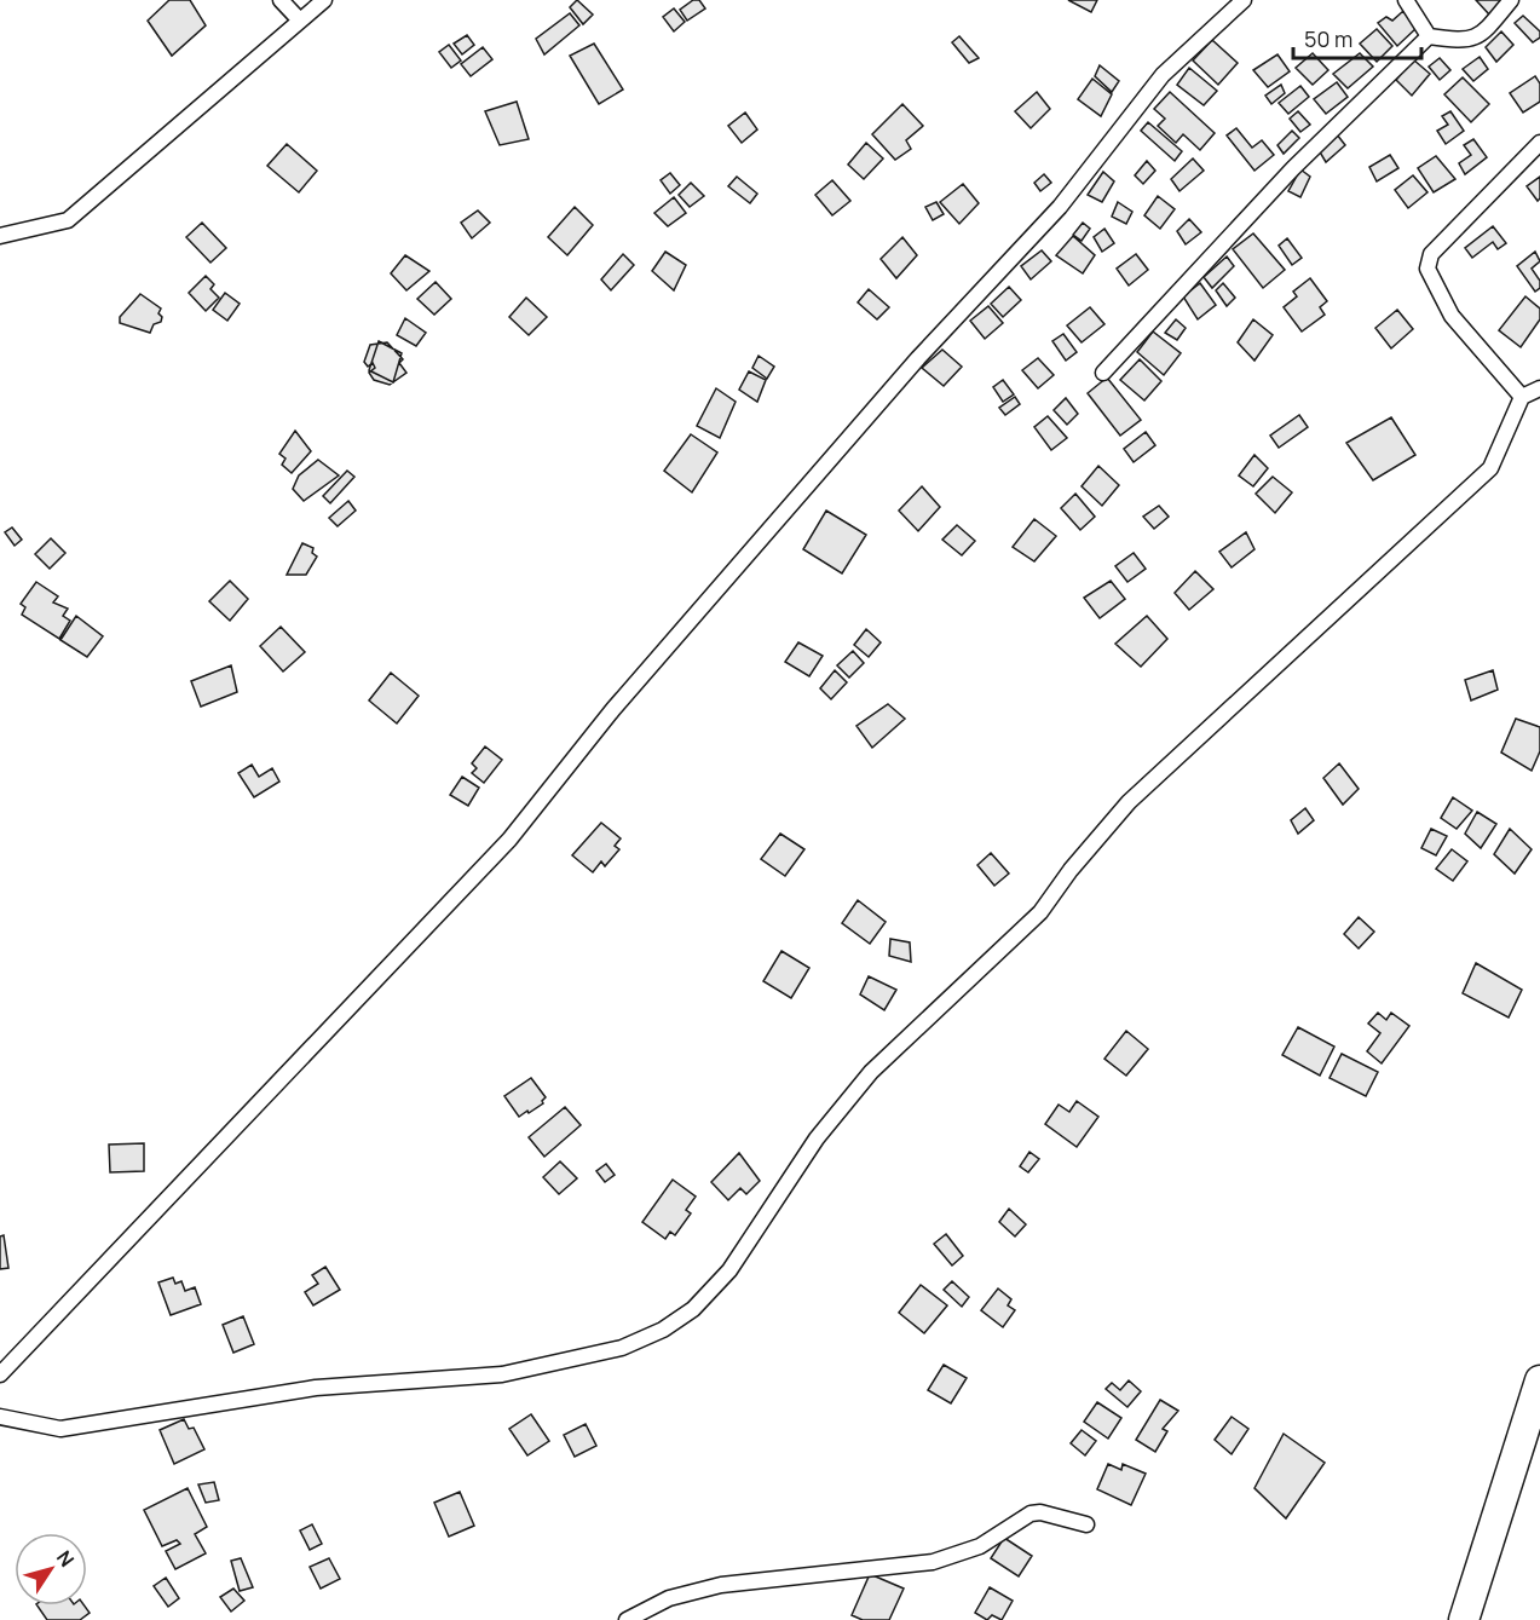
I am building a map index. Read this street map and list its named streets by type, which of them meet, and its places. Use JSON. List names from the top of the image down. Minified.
{"scale_bar":"50 m","north":"top right"}
